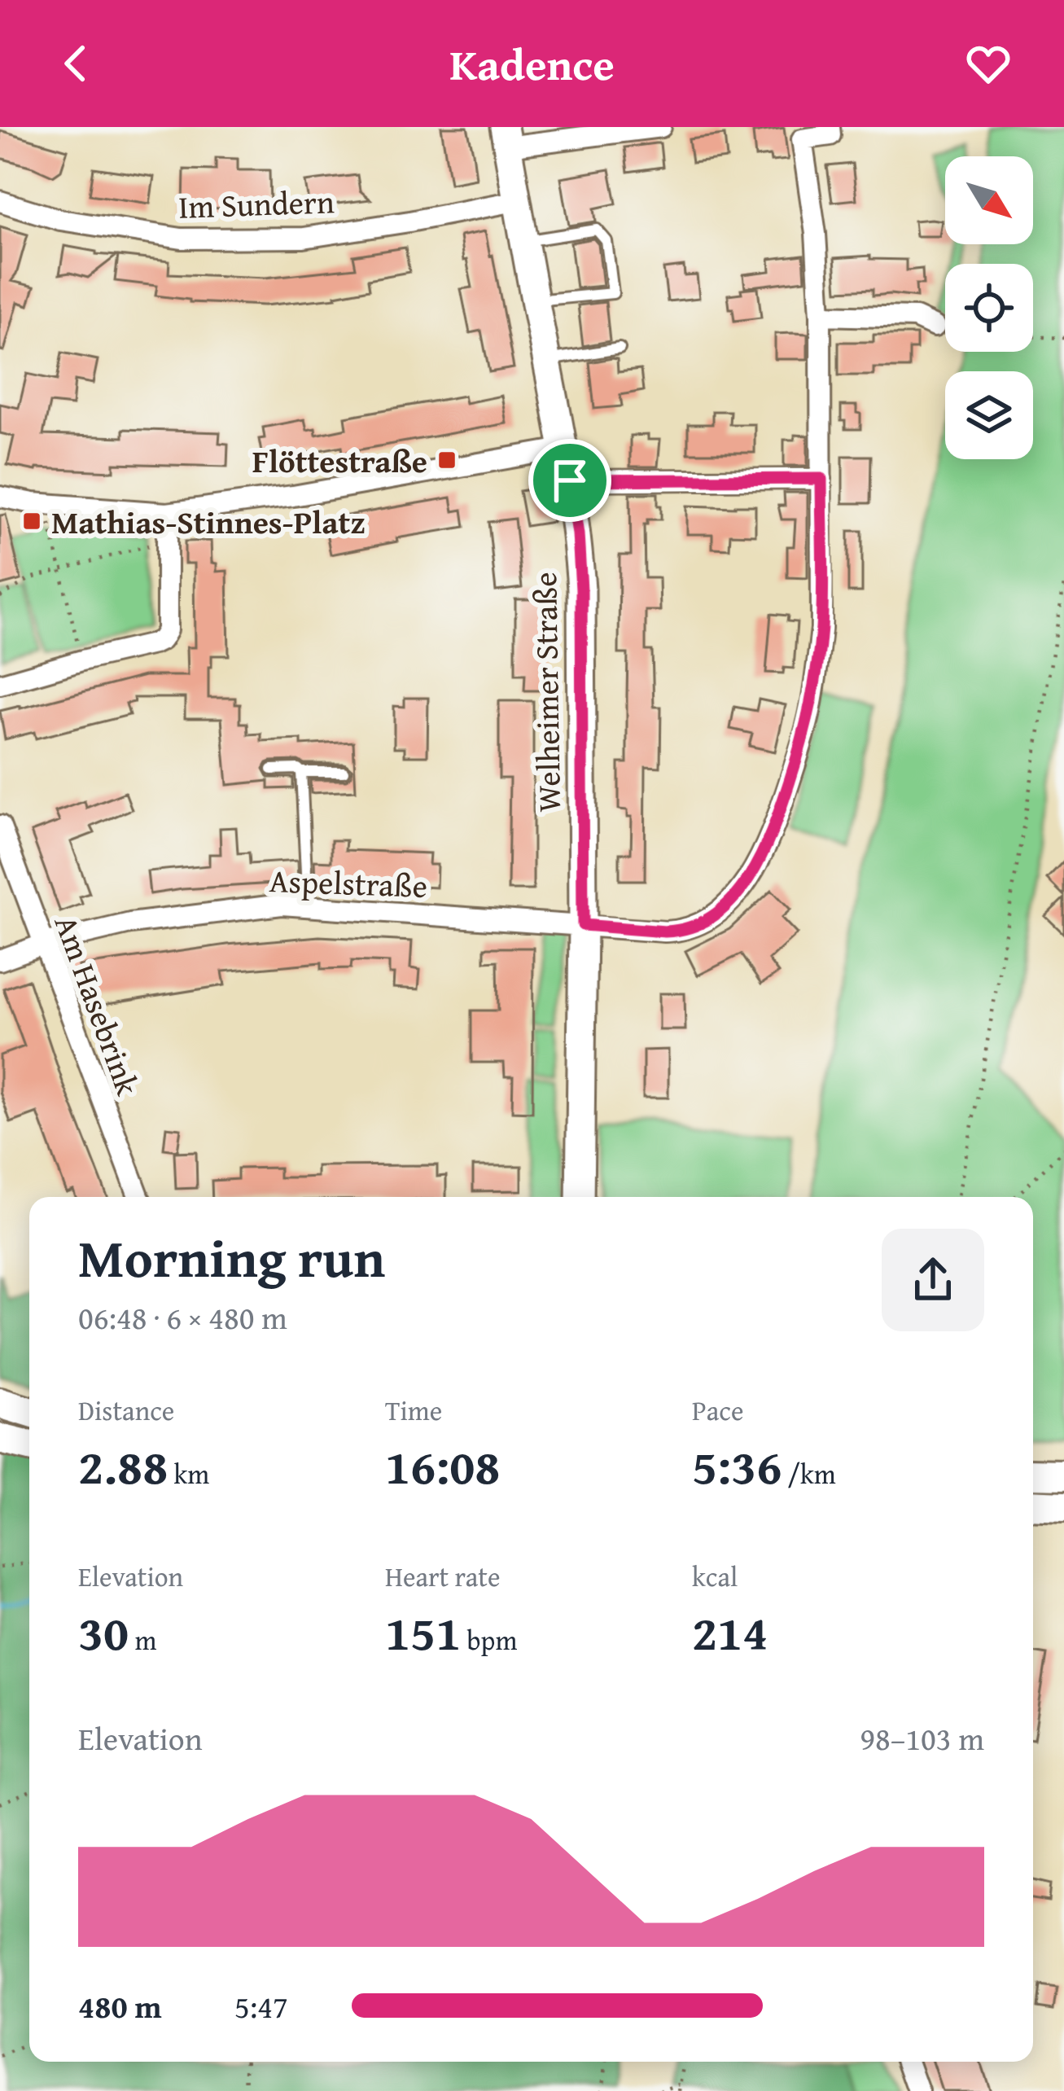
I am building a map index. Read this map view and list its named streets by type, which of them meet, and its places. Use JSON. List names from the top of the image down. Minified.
{"streets":{"street":["Im Sundern","Welheimer Straße","Aspelstraße","Am Hasebrink"]},"crossings":[["Im Sundern","Welheimer Straße"],["Welheimer Straße","Aspelstraße"],["Aspelstraße","Am Hasebrink"]],"places":{"transit":["Flöttestraße","Mathias-Stinnes-Platz"]},"north":"bottom right","page":{"header":"Kadence","heading":["Morning run","06:48 · 6 × 480 m"],"stats":[["Distance","2.88 km"],["Time","16:08"],["Pace","5:36 /km"],["Elevation","30 m"],["Heart rate","151 bpm"],["kcal","214"]],"chart":["Elevation","98–103 m"],"list":[{"name":"480 m","note":"5:47"}]}}
